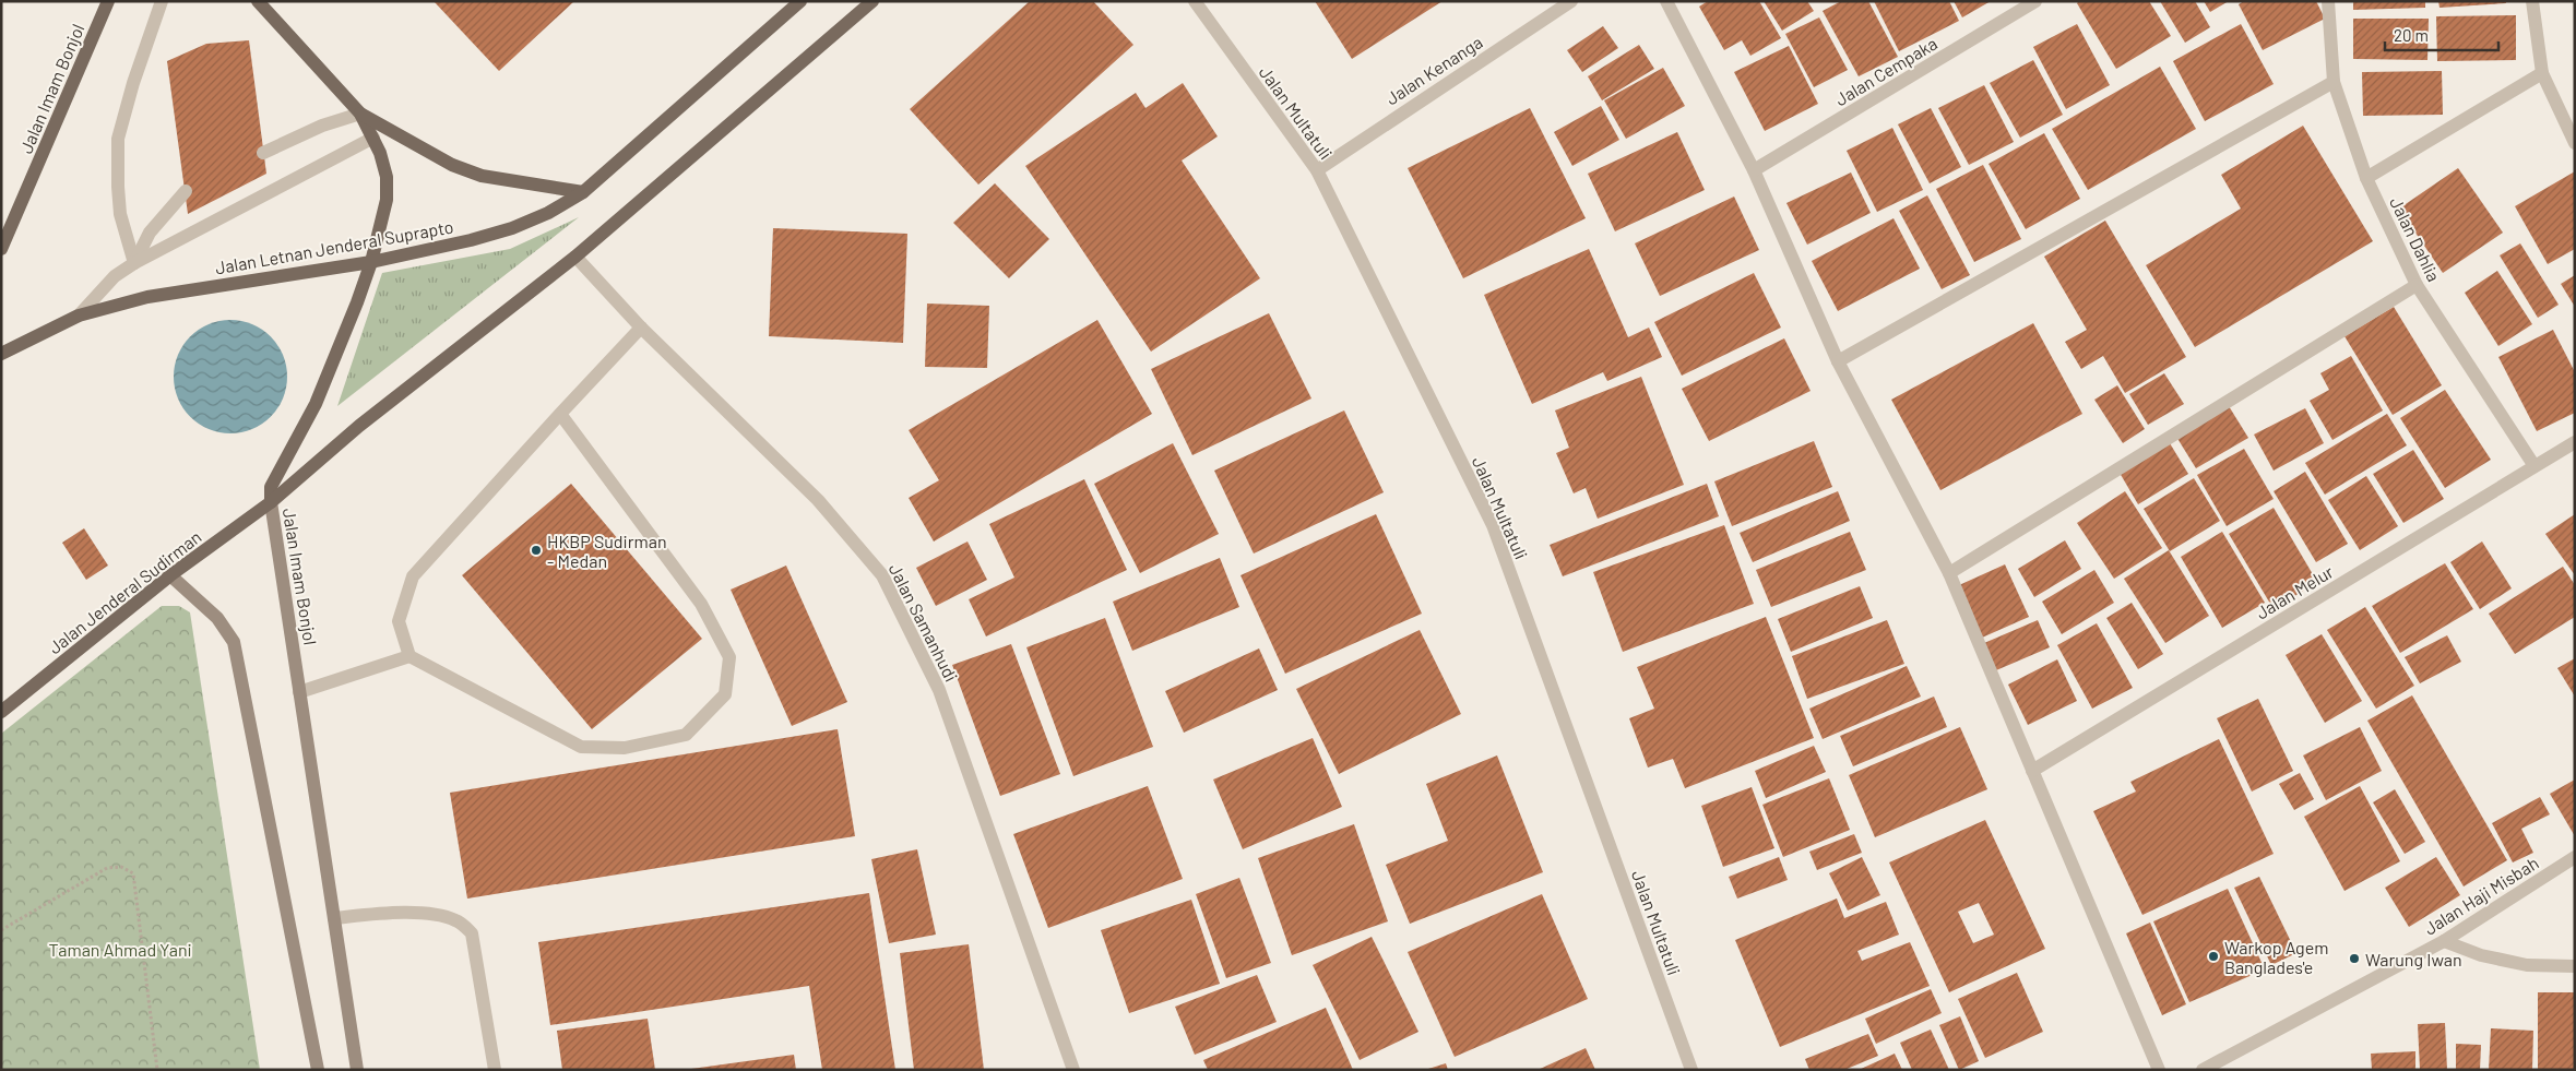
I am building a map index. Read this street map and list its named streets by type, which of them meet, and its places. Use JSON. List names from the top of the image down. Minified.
{"streets":{"main road":["Jalan Imam Bonjol","Jalan Letnan Jenderal Suprapto","Jalan Jenderal Sudirman"],"street":["Jalan Kenanga","Jalan Cempaka","Jalan Multatuli","Jalan Dahlia","Jalan Melur","Jalan Samanhudi","Jalan Haji Misbah"]},"crossings":[["Jalan Kenanga","Jalan Multatuli"],["Jalan Imam Bonjol","Jalan Letnan Jenderal Suprapto"],["Jalan Imam Bonjol","Jalan Jenderal Sudirman"],["Jalan Dahlia","Jalan Melur"]],"parks":["Taman Ahmad Yani"],"places":["HKBP Sudirman - Medan","Warkop Agem Banglades'e","Warung Iwan"],"scale_bar":"20 m"}
